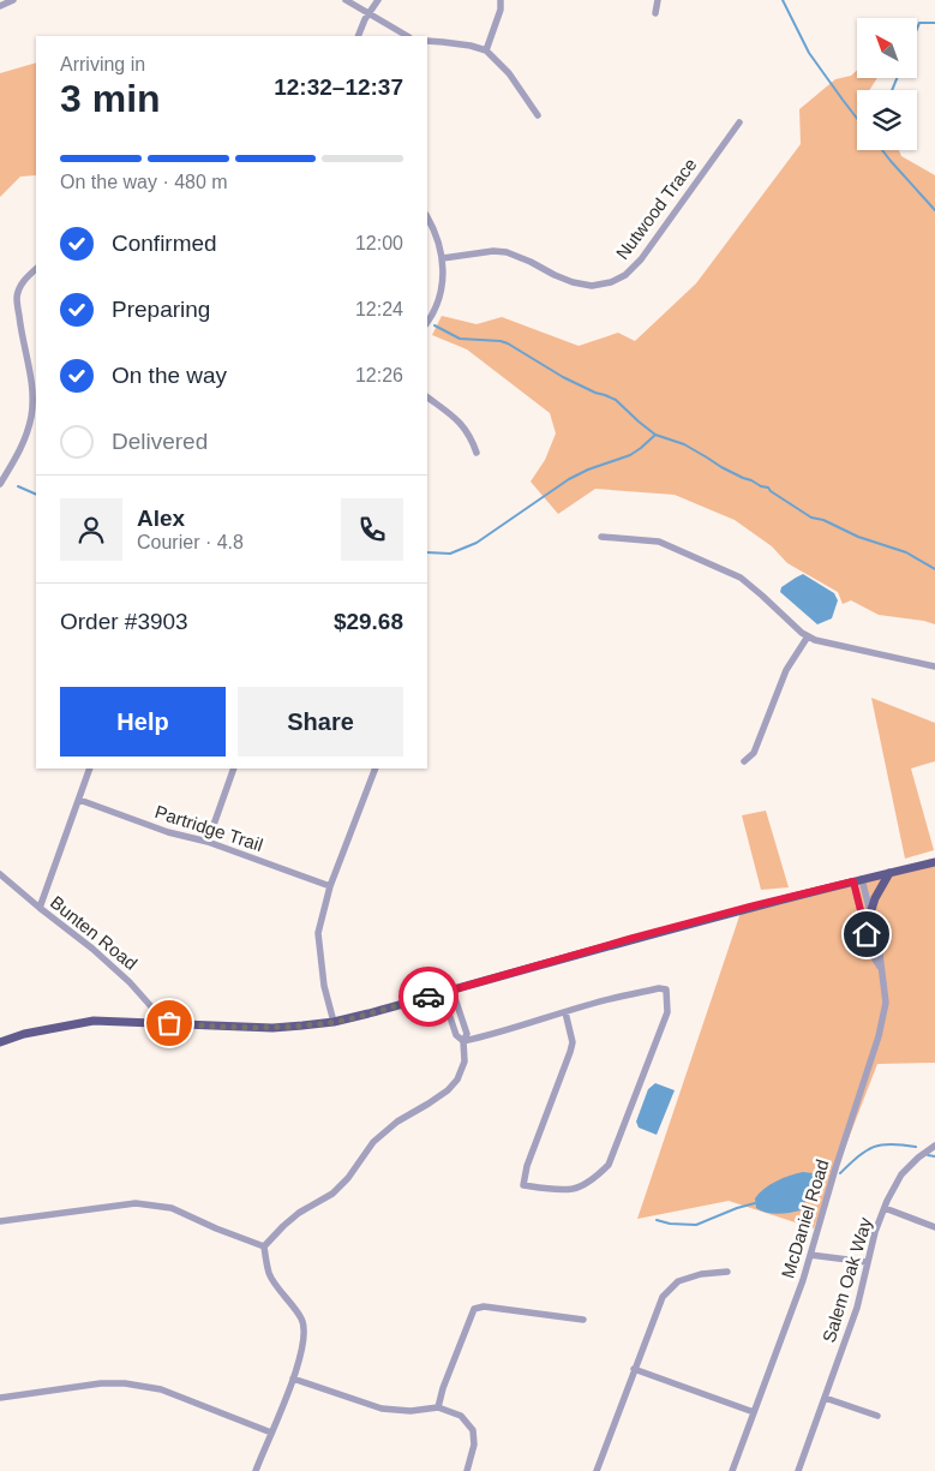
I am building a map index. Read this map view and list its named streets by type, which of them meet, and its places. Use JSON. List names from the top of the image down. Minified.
{"streets":{"street":["Nutwood Trace","Partridge Trail","Bunten Road","McDaniel Road","Salem Oak Way"]},"north":"top left","page":{"heading":["3 min","Arriving in","12:32–12:37"],"panel":["Alex","Courier · 4.8","Order #3903","$29.68"],"bar":"On the way · 480 m","list":[["Confirmed","12:00"],["Preparing","12:24"],["On the way","12:26"],"Delivered"],"buttons":["Help","Share"]}}
